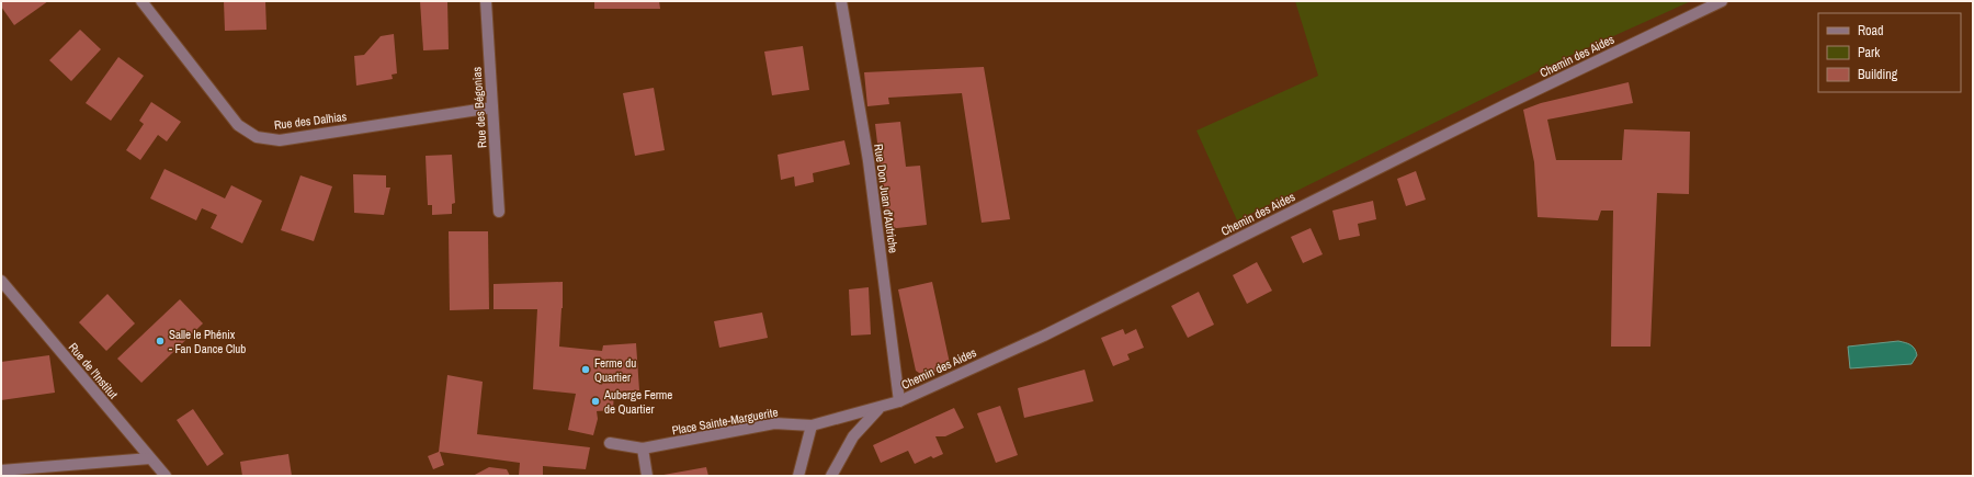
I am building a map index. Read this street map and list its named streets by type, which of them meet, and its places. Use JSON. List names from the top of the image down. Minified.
{"streets":{"street":["Chemin des Aides","Rue des Bégonias","Rue des Dalhias","Rue Don Juan d'Autriche","Rue de l'Institut","Place Sainte-Marguerite"]},"crossings":[["Chemin des Aides","Rue Don Juan d'Autriche"],["Chemin des Aides","Place Sainte-Marguerite"],["Rue des Bégonias","Rue des Dalhias"]],"places":["Salle le Phénix - Fan Dance Club","Ferme du Quartier","Auberge Ferme de Quartier"],"legend":["Road","Park","Building"]}
